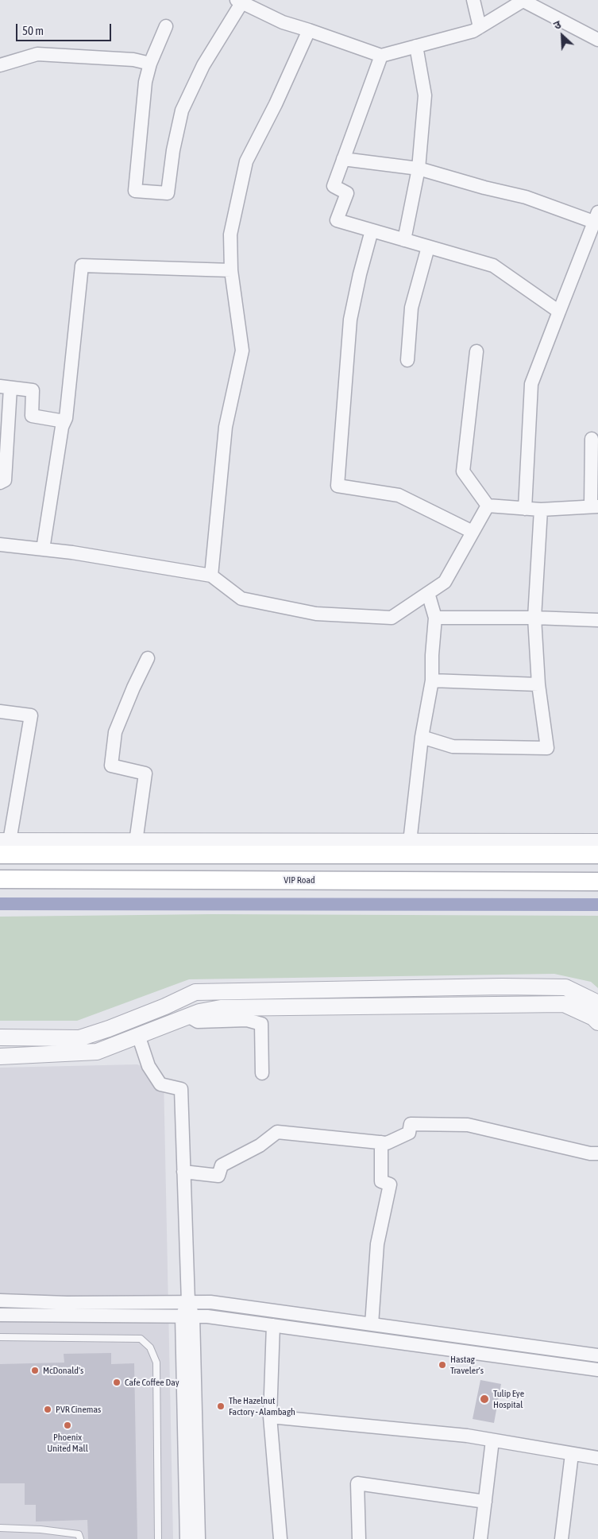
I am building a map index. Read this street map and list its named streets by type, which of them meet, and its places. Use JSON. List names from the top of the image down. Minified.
{"streets":{"main road":["VIP Road"]},"places":["Hastag Traveler's","McDonald's","Cafe Coffee Day","Tulip Eye Hospital","The Hazelnut Factory - Alambagh","PVR Cinemas","Phoenix United Mall"],"scale_bar":"50 m","north":"top left"}
